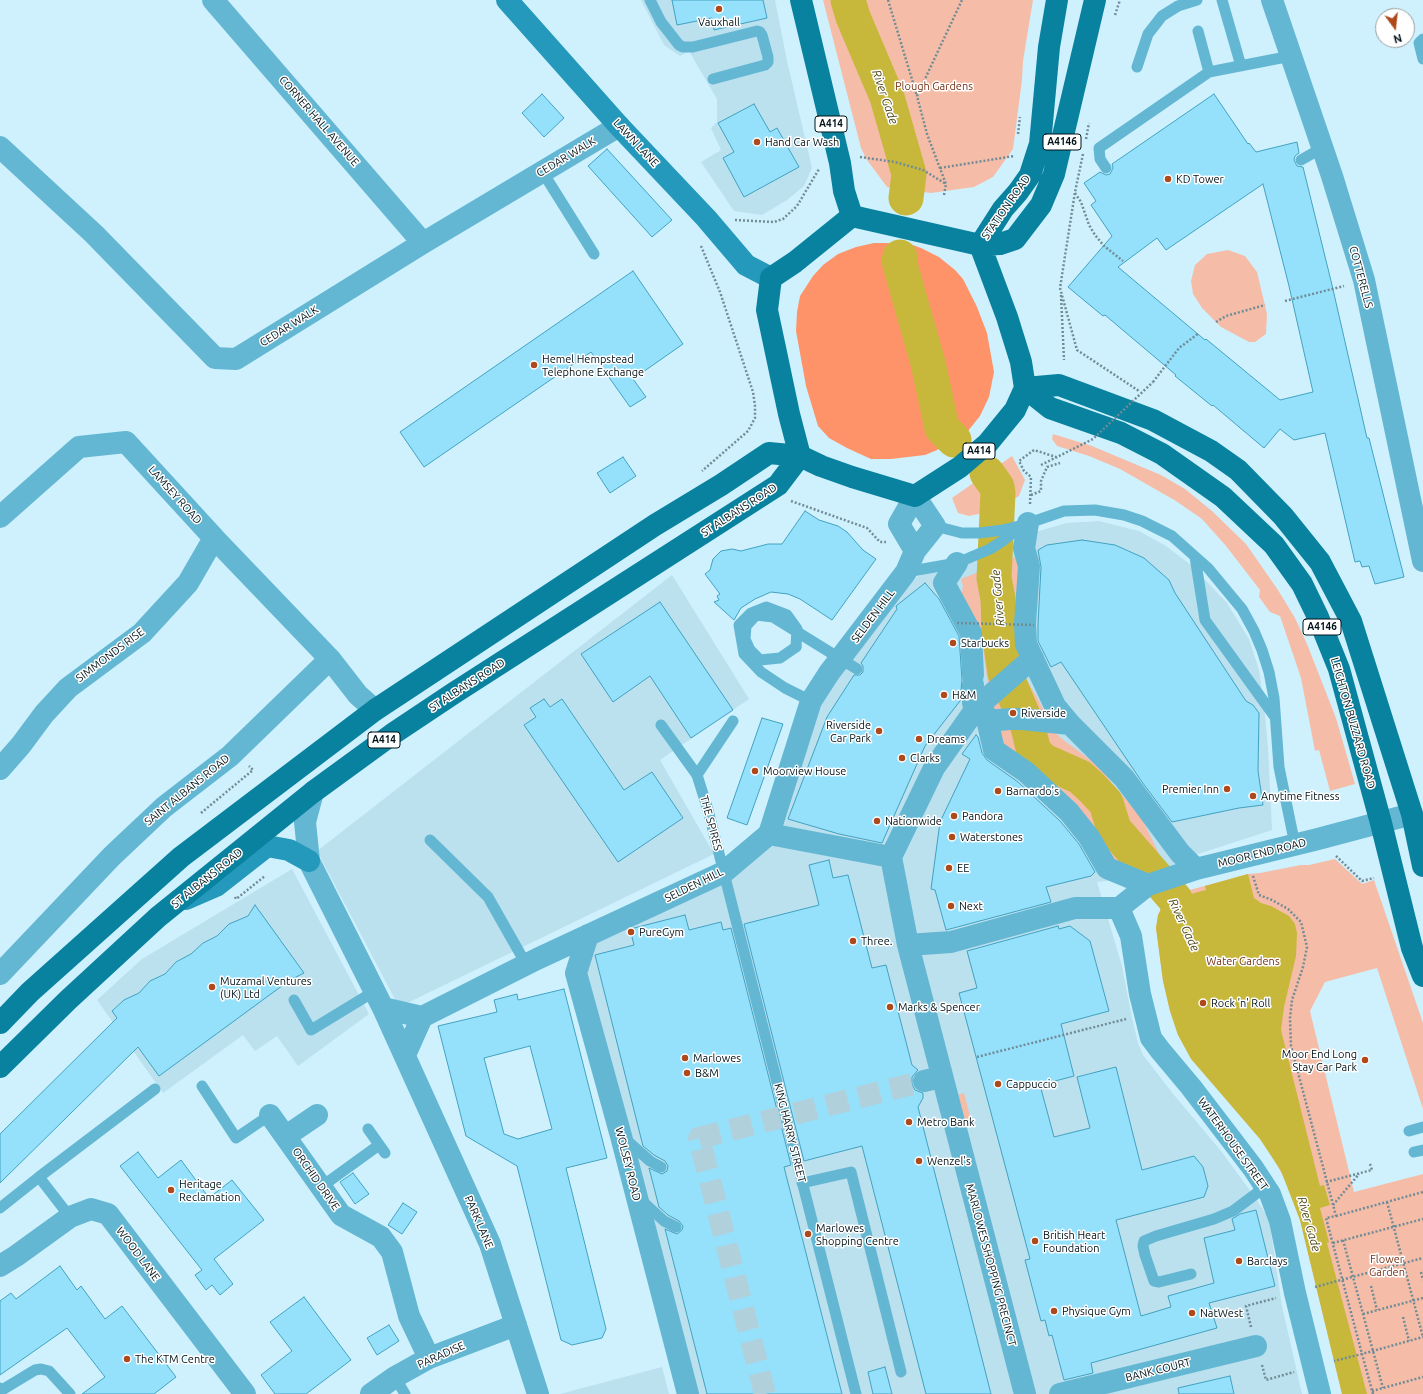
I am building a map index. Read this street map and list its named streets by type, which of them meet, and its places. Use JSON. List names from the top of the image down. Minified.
{"streets":{"main road":["A414","A4146","STATION ROAD","ST ALBANS ROAD","LEIGHTON BUZZARD ROAD"],"street":["CORNER HALL AVENUE","LAWN LANE","CEDAR WALK","COTTERELLS","LAMSEY ROAD","SELDEN HILL","SIMMONDS RISE","SAINT ALBANS ROAD","MOOR END ROAD","WATERHOUSE STREET","WOLSEY ROAD","ORCHID DRIVE","PARK LANE","WOOD LANE","MARLOWES SHOPPING PRECINCT","PARADISE","BANK COURT"],"lane":["THE SPIRES","KING HARRY STREET"]},"crossings":[["CORNER HALL AVENUE","CEDAR WALK"],["A414","A4146"],["A414","STATION ROAD"],["A414","ST ALBANS ROAD"],["A414","LEIGHTON BUZZARD ROAD"],["A4146","LEIGHTON BUZZARD ROAD"],["A4146","MOOR END ROAD"],["LAWN LANE","CEDAR WALK"],["LAMSEY ROAD","SIMMONDS RISE"],["LAMSEY ROAD","SAINT ALBANS ROAD"],["SELDEN HILL","THE SPIRES"],["SELDEN HILL","KING HARRY STREET"],["LEIGHTON BUZZARD ROAD","MOOR END ROAD"],["THE SPIRES","KING HARRY STREET"],["MOOR END ROAD","WATERHOUSE STREET"],["ORCHID DRIVE","PARADISE"],["PARK LANE","PARADISE"]],"water":["River Gade"],"parks":["Plough Gardens","Water Gardens","Flower Garden"],"places":["Vauxhall","Hand Car Wash","KD Tower","Hemel Hempstead Telephone Exchange","Starbucks","H&M","Riverside","Riverside Car Park","Dreams","Clarks","Moorview House","Premier Inn","Barnardo's","Anytime Fitness","Pandora","Nationwide","Waterstones","EE","Next","PureGym","Three.","Muzamal Ventures (UK) Ltd","Rock 'n' Roll","Marks & Spencer","Marlowes","Moor End Long Stay Car Park","B&M","Cappuccio","Metro Bank","Wenzel's","Heritage Reclamation","Marlowes Shopping Centre","British Heart Foundation","Barclays","Physique Gym","NatWest","The KTM Centre"],"north":"bottom"}
